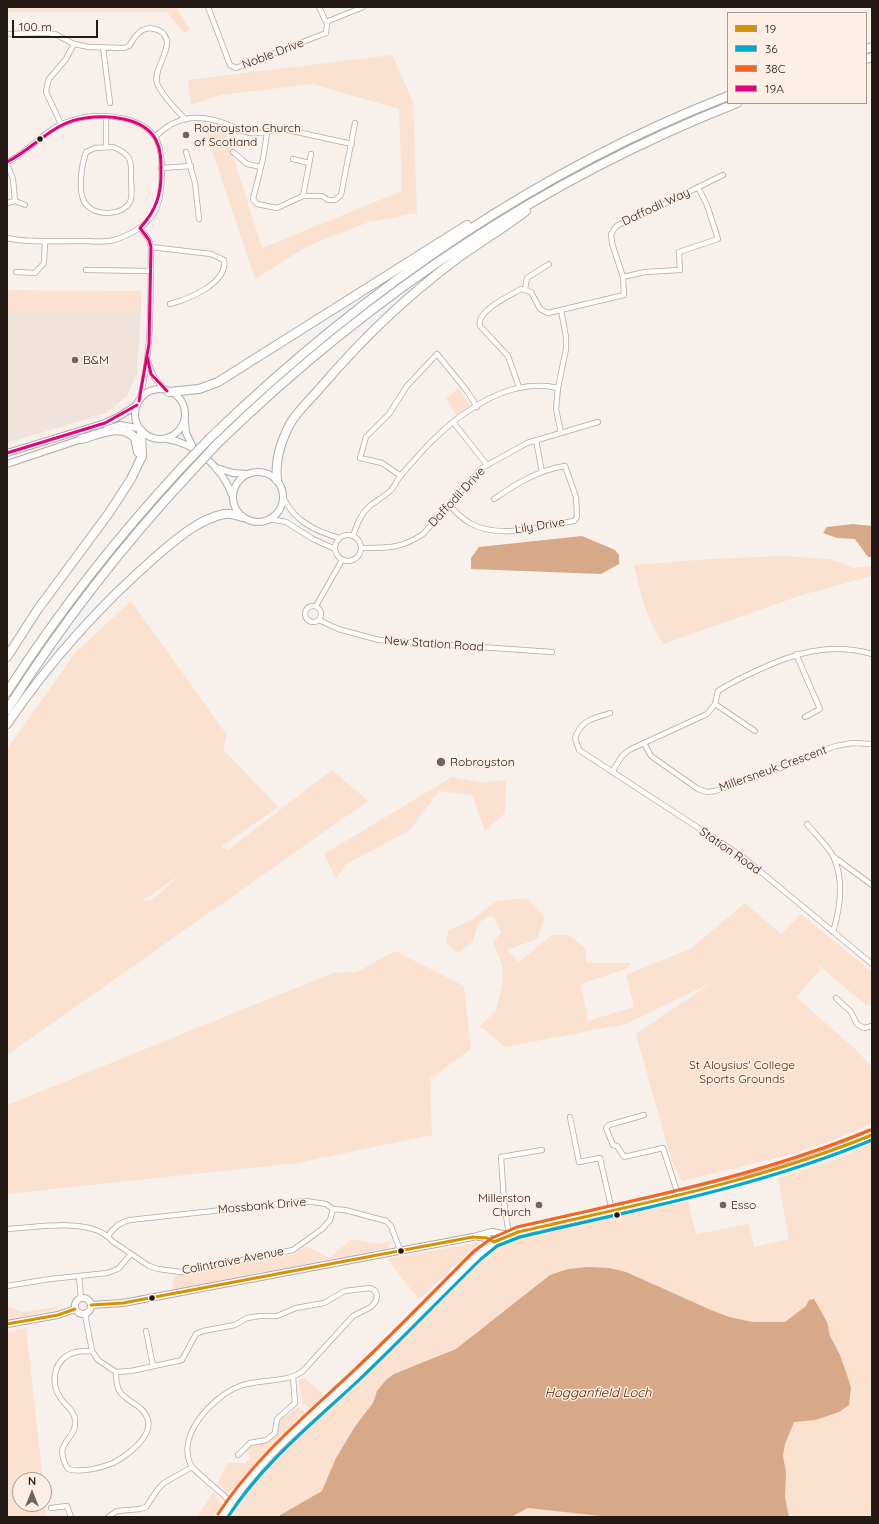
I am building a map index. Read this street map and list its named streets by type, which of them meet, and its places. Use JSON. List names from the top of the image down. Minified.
{"streets":{"street":["Noble Drive","Daffodil Way","Daffodil Drive","Lily Drive","New Station Road","Millersneuk Crescent","Station Road","Mossbank Drive","Colintraive Avenue"]},"crossings":[["Daffodil Drive","Lily Drive"],["Mossbank Drive","Colintraive Avenue"]],"water":["Hogganfield Loch"],"parks":["St Aloysius' College Sports Grounds"],"places":["Robroyston Church of Scotland","B&M","Robroyston","Millerston Church","Esso"],"lines":["transit line 19A","transit line 38C","transit line 19","transit line 36"],"legend":["19","36","38C","19A"],"scale_bar":"100 m","north":"top"}
